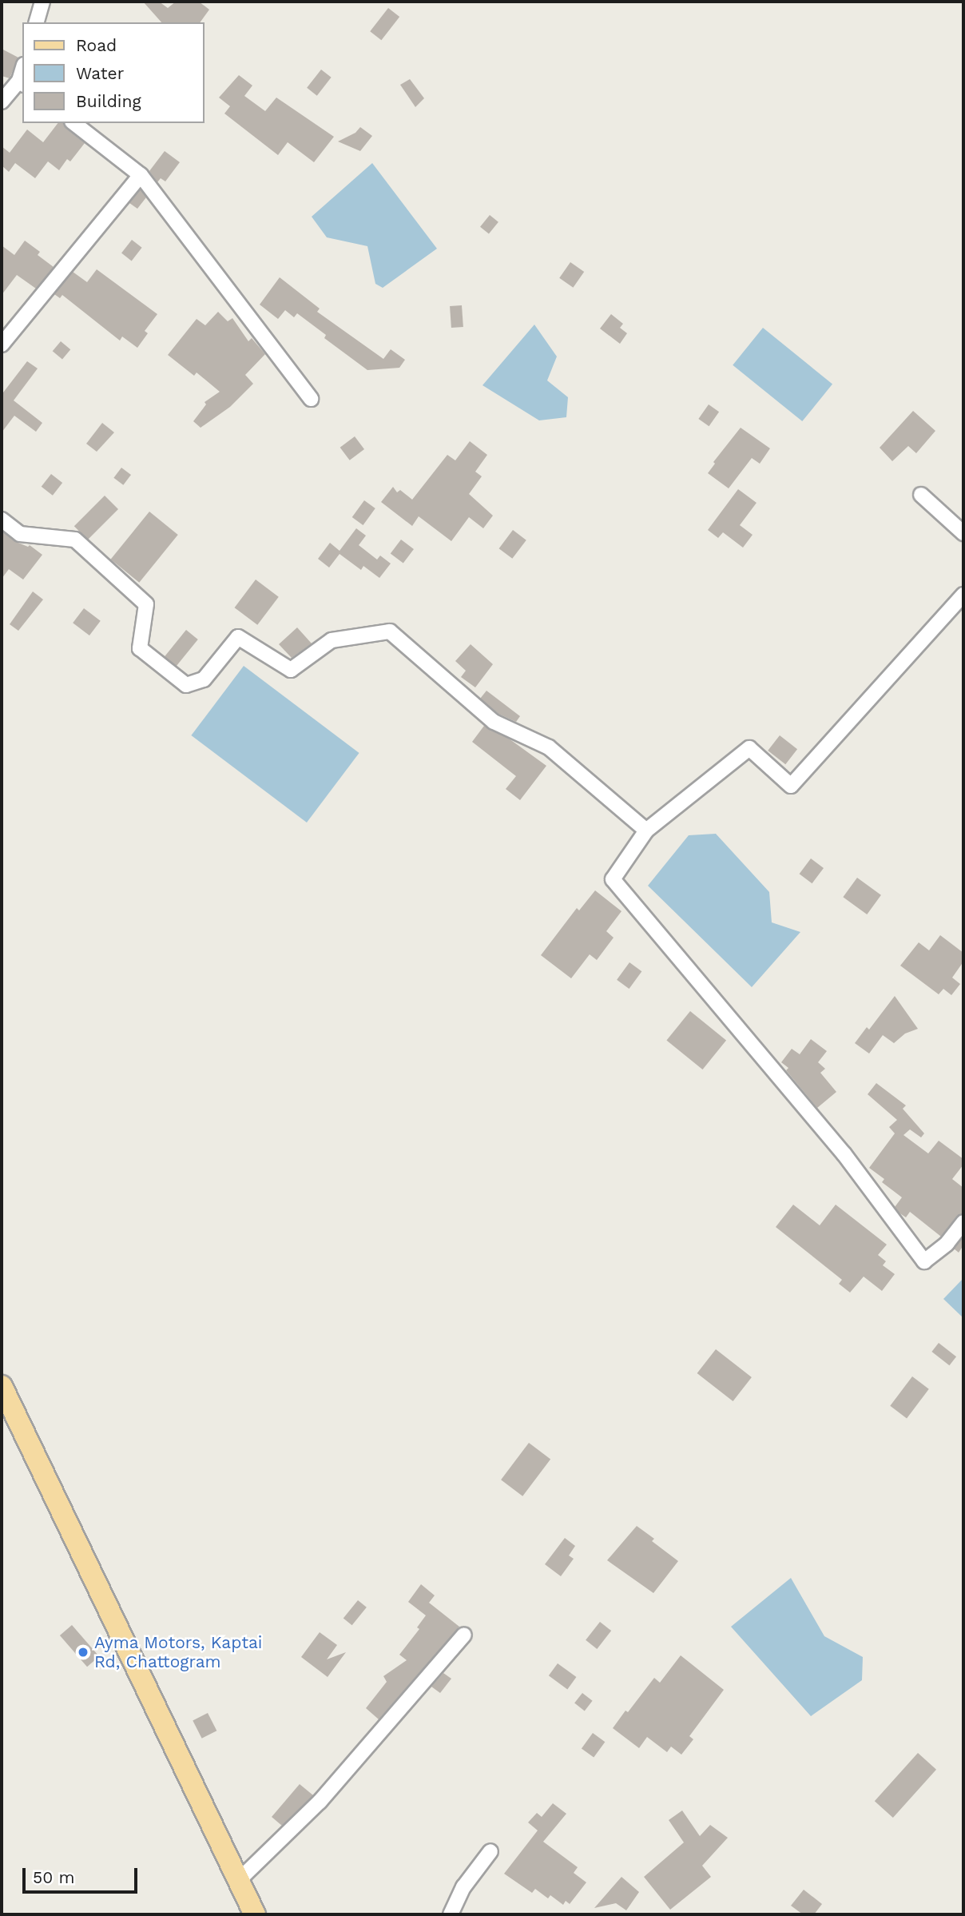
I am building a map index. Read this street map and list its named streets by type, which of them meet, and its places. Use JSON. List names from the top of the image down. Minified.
{"places":["Ayma Motors, Kaptai Rd, Chattogram"],"legend":["Road","Water","Building"],"scale_bar":"50 m"}
